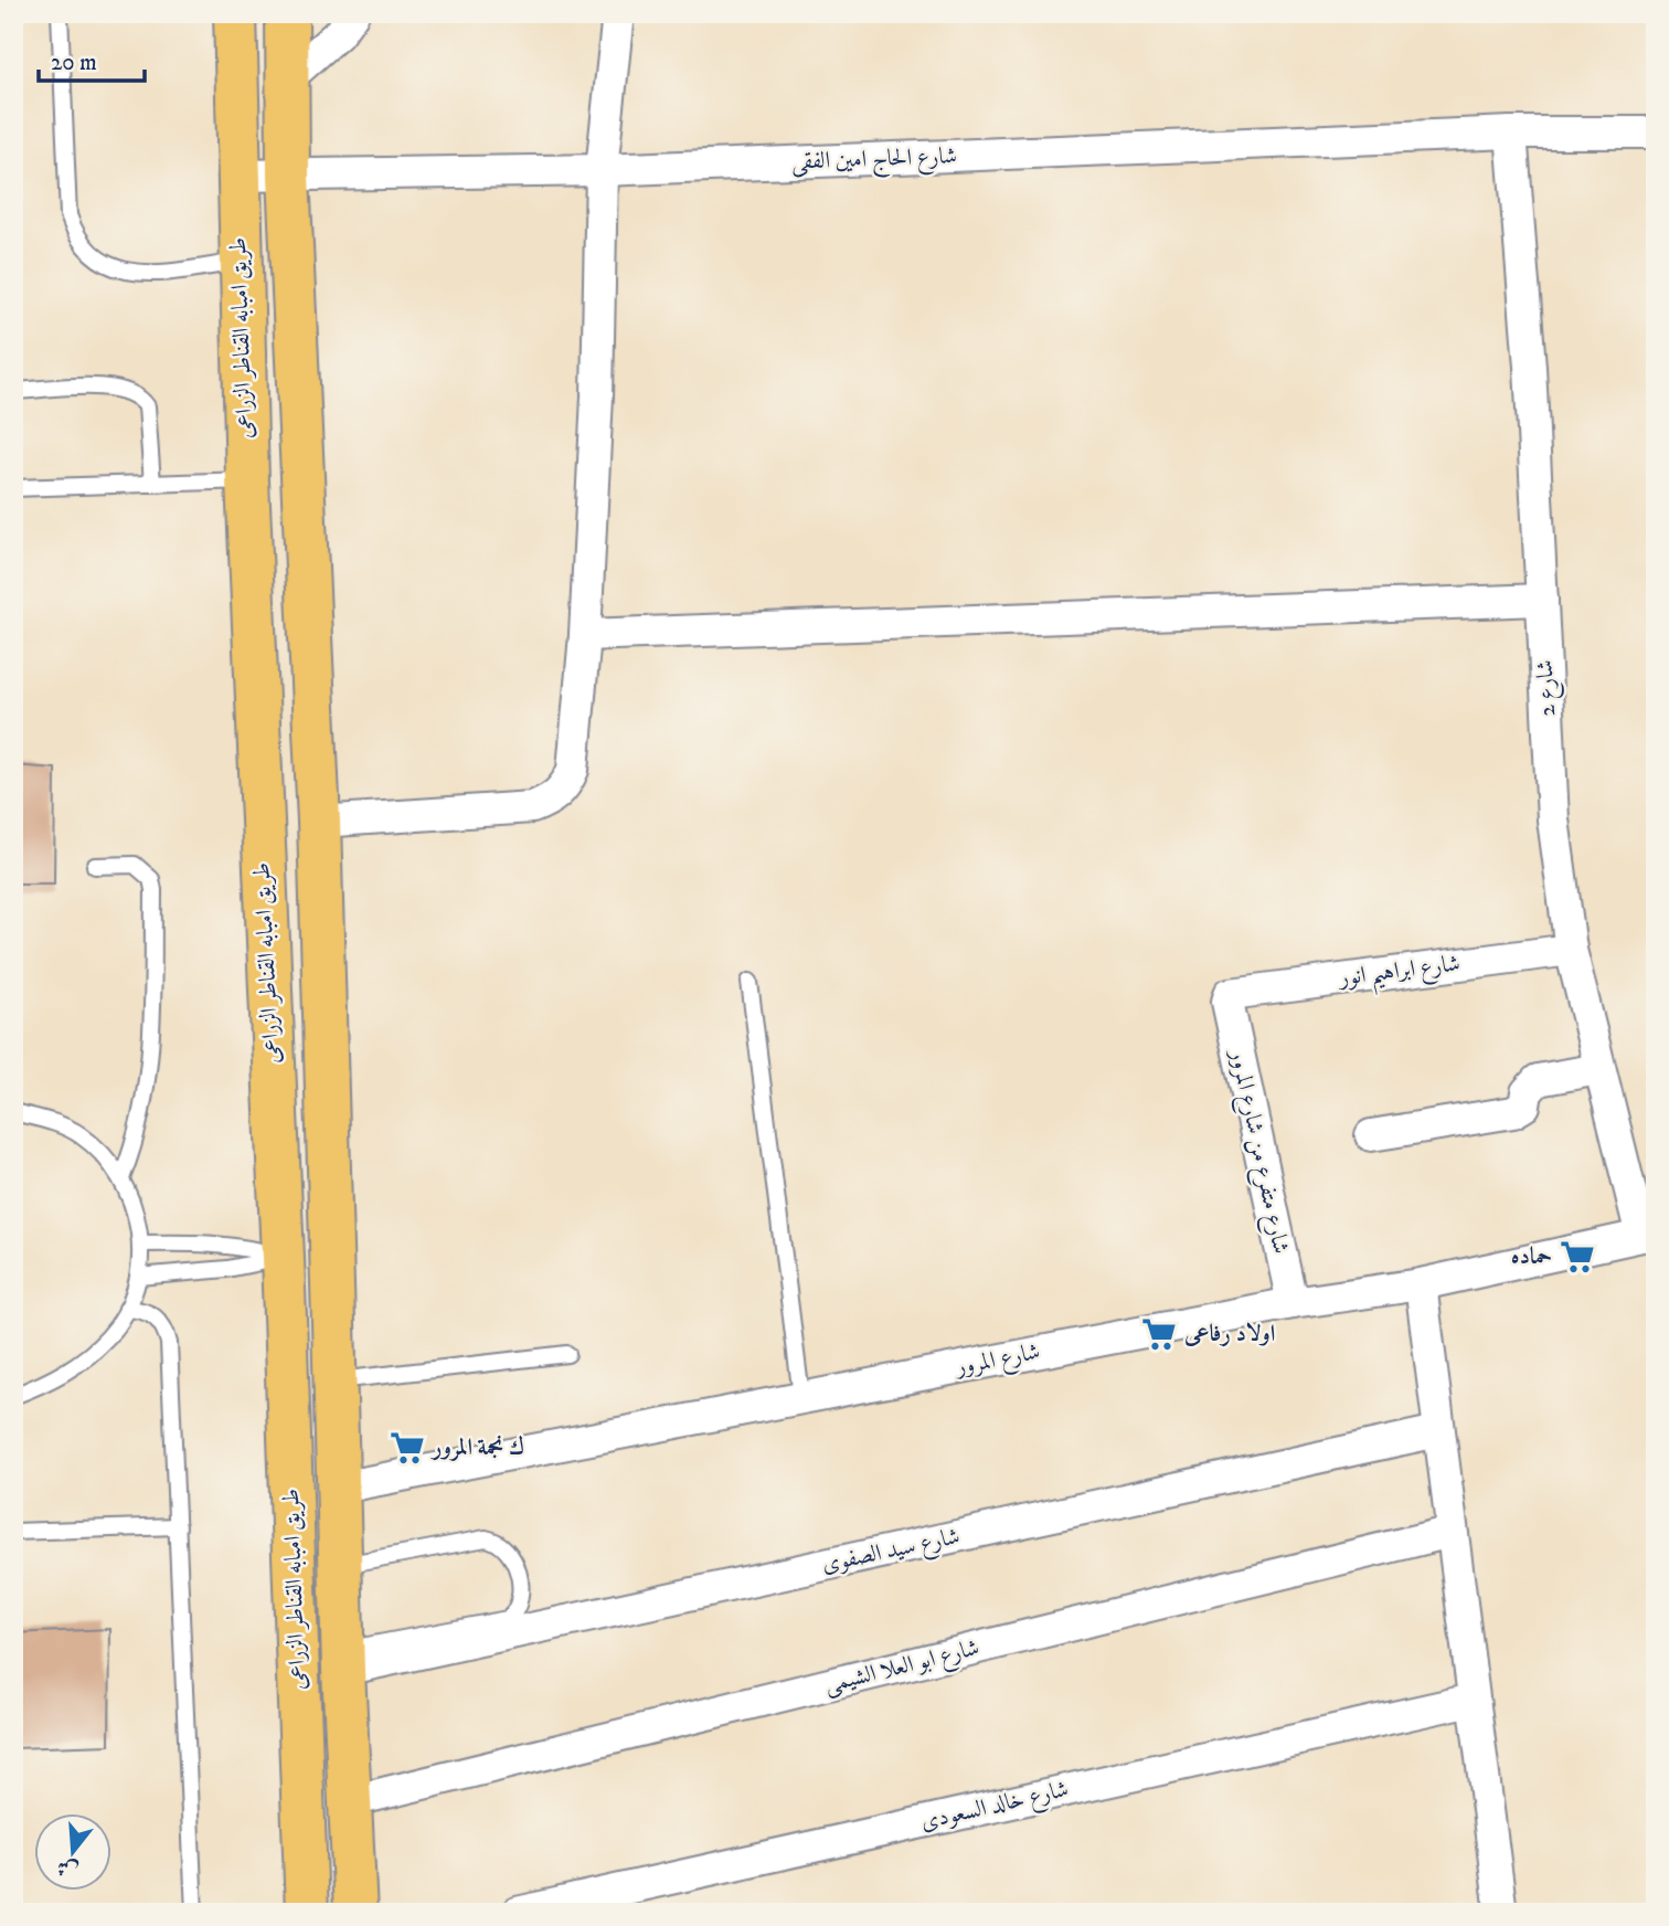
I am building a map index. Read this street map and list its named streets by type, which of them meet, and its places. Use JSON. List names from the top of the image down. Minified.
{"streets":{"main road":["طريق امبابه القناطر الزراعى"],"street":["شارع الحاج امين الفقى","شارع 2","شارع ابراهيم انور","شارع متفرع من شارع المرور","شارع المرور","شارع سيد الصفوى","شارع ابو العلا الشيمى","شارع خالد السعودى"]},"crossings":[["شارع الحاج امين الفقى","طريق امبابه القناطر الزراعى"],["شارع الحاج امين الفقى","شارع 2"],["طريق امبابه القناطر الزراعى","شارع المرور"],["طريق امبابه القناطر الزراعى","شارع سيد الصفوى"],["طريق امبابه القناطر الزراعى","شارع ابو العلا الشيمى"],["شارع 2","شارع ابراهيم انور"],["شارع 2","شارع المرور"],["شارع ابراهيم انور","شارع متفرع من شارع المرور"],["شارع متفرع من شارع المرور","شارع المرور"]],"places":{"supermarket":["حماده","اولاد رفاعى","ك نجمة المرور"]},"scale_bar":"20 m","north":"bottom"}
